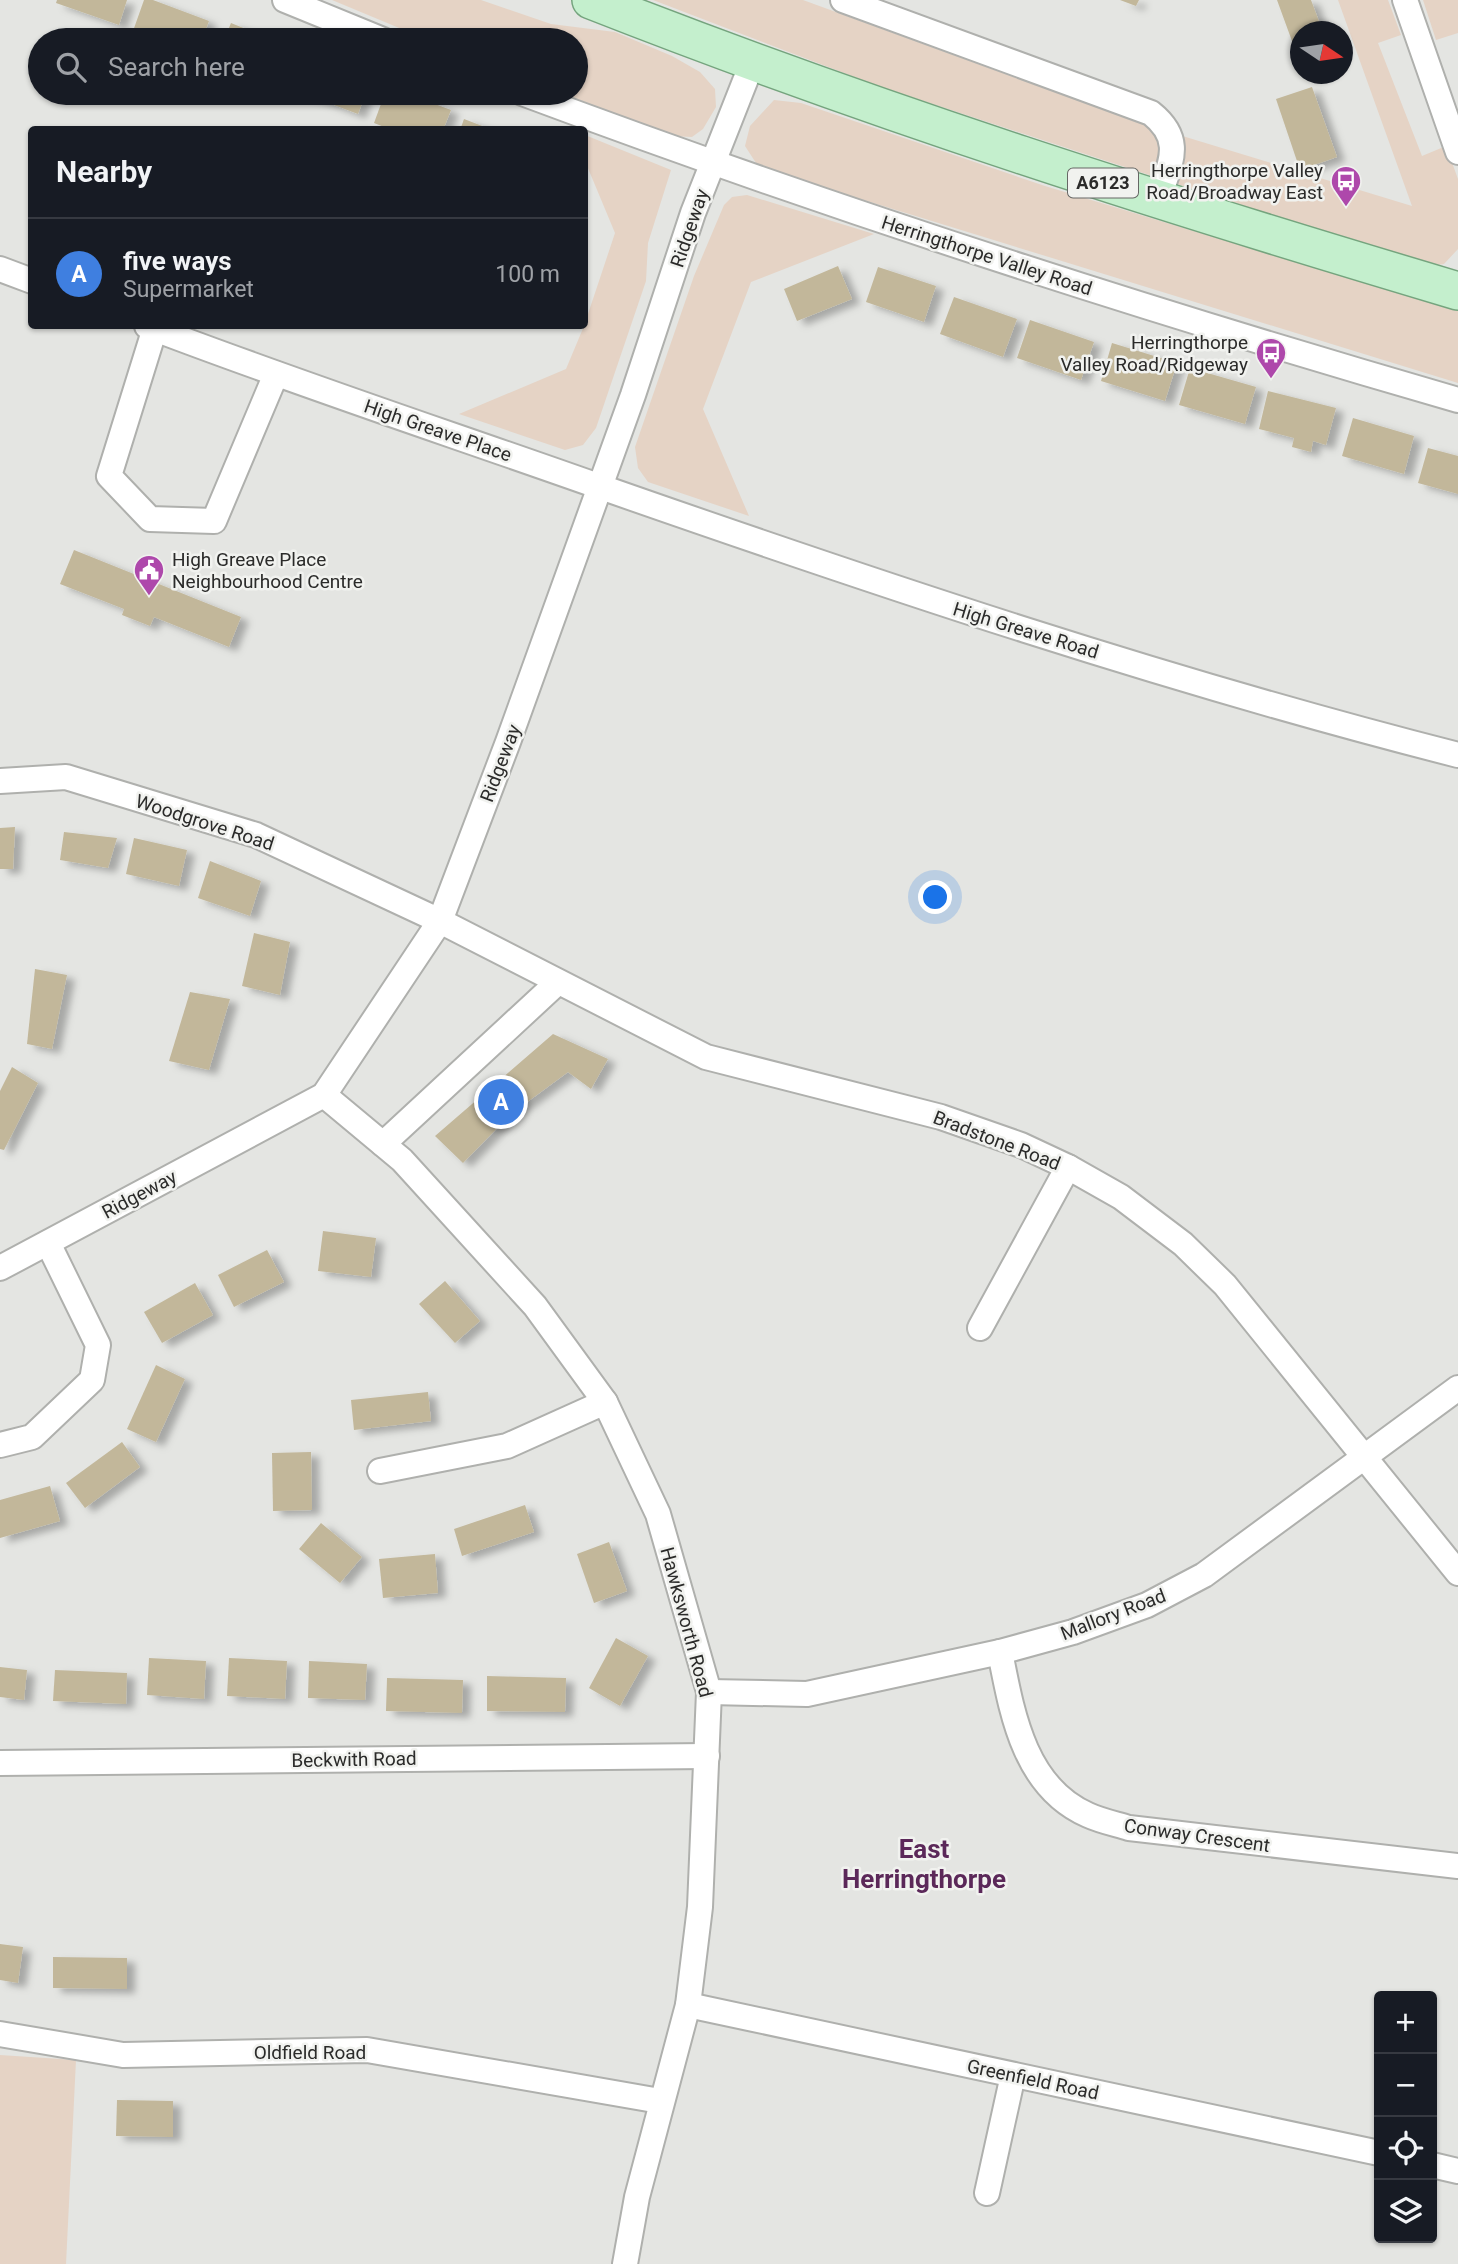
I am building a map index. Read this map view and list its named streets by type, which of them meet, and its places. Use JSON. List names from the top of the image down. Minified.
{"streets":{"main road":["A6123"],"street":["Ridgeway","Herringthorpe Valley Road","High Greave Place","High Greave Road","Woodgrove Road","Bradstone Road","Mallory Road","Hawksworth Road","Beckwith Road","Conway Crescent","Oldfield Road","Greenfield Road"]},"crossings":[["A6123","Ridgeway"],["Ridgeway","Herringthorpe Valley Road"],["Ridgeway","High Greave Place"],["Ridgeway","High Greave Road"],["Ridgeway","Woodgrove Road"],["Ridgeway","Bradstone Road"],["Ridgeway","Hawksworth Road"],["High Greave Place","High Greave Road"],["Woodgrove Road","Bradstone Road"],["Bradstone Road","Mallory Road"],["Mallory Road","Hawksworth Road"],["Mallory Road","Conway Crescent"],["Hawksworth Road","Beckwith Road"],["Hawksworth Road","Oldfield Road"],["Hawksworth Road","Greenfield Road"]],"districts":["East Herringthorpe"],"places":{"bus stop":["Herringthorpe Valley Road/Broadway East","Herringthorpe Valley Road/Ridgeway"],"public building":["High Greave Place Neighbourhood Centre"]},"north":"right","page":{"search":"Search here","heading":"Nearby","list":[{"mark":"A","name":"five ways","note":"Supermarket","value":"100 m"}],"pins":"A","map_buttons":["+","−"]}}
